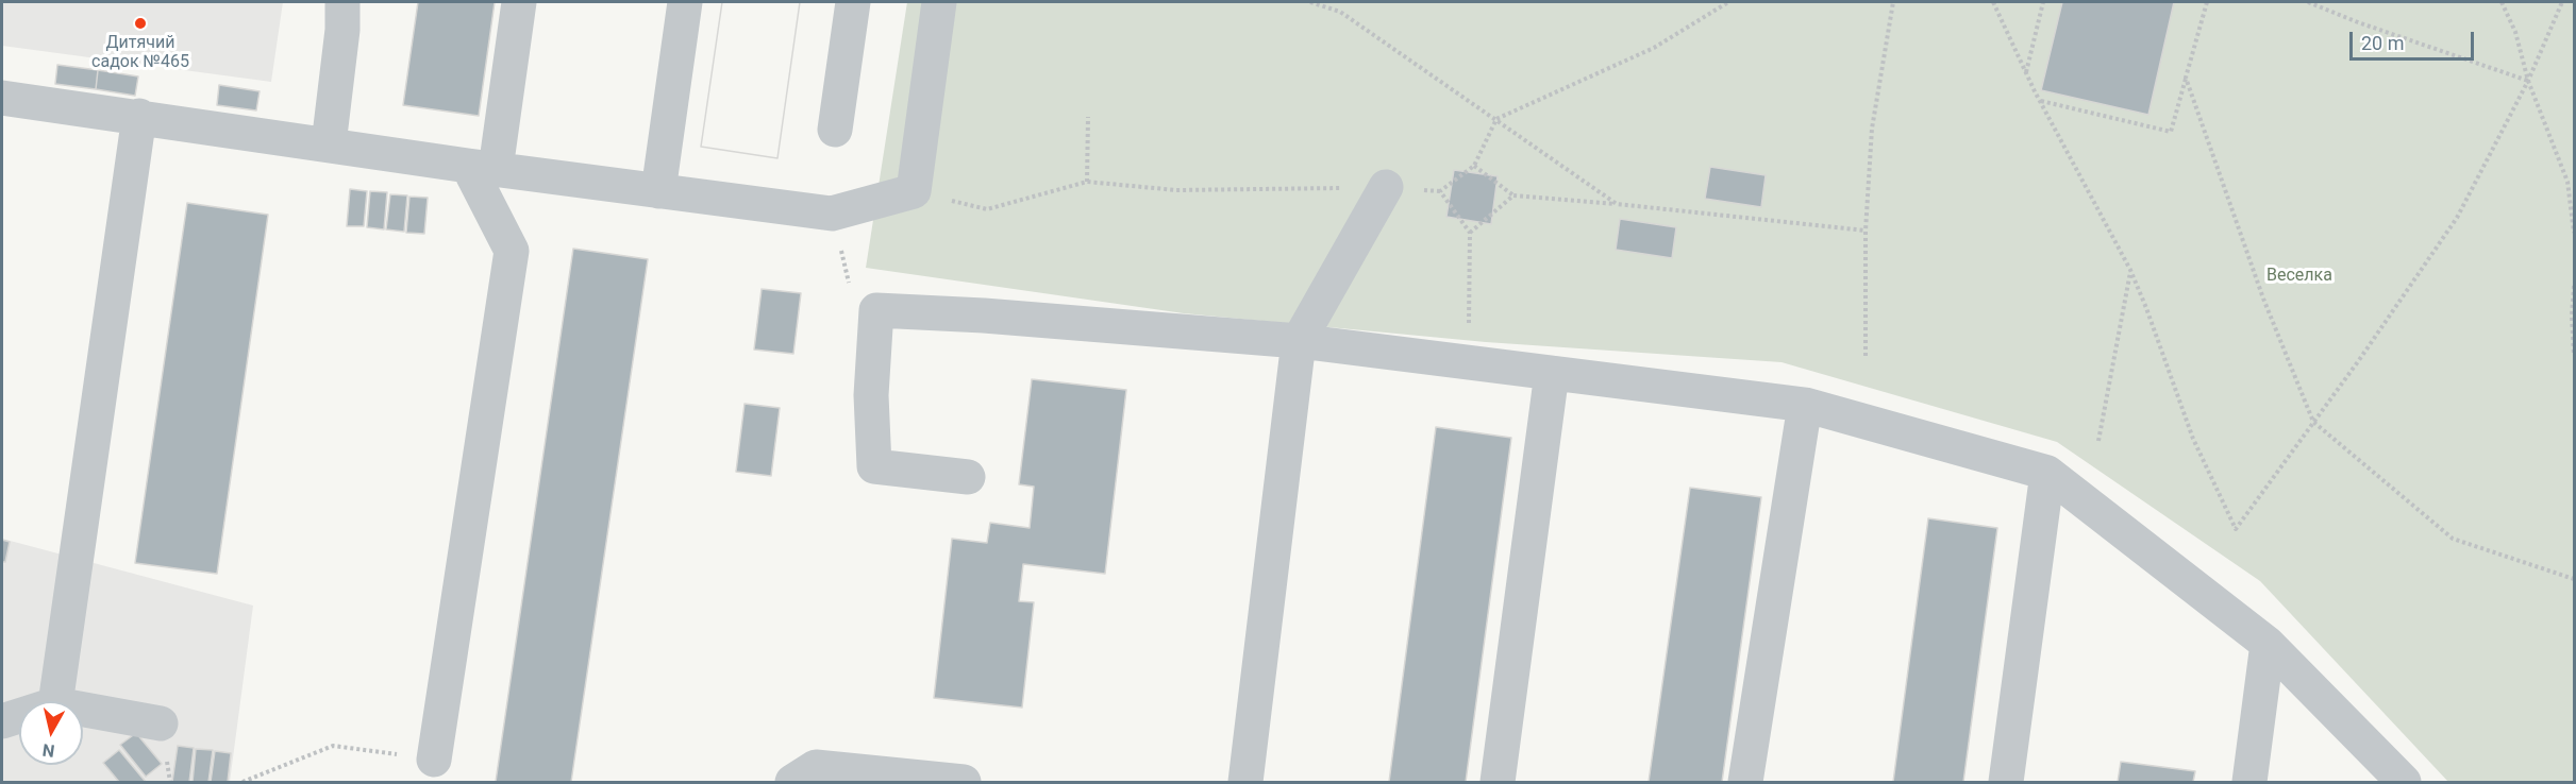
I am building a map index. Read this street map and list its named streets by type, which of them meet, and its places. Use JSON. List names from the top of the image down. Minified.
{"parks":["Веселка"],"places":["Дитячий садок №465"],"scale_bar":"20 m","north":"bottom"}
